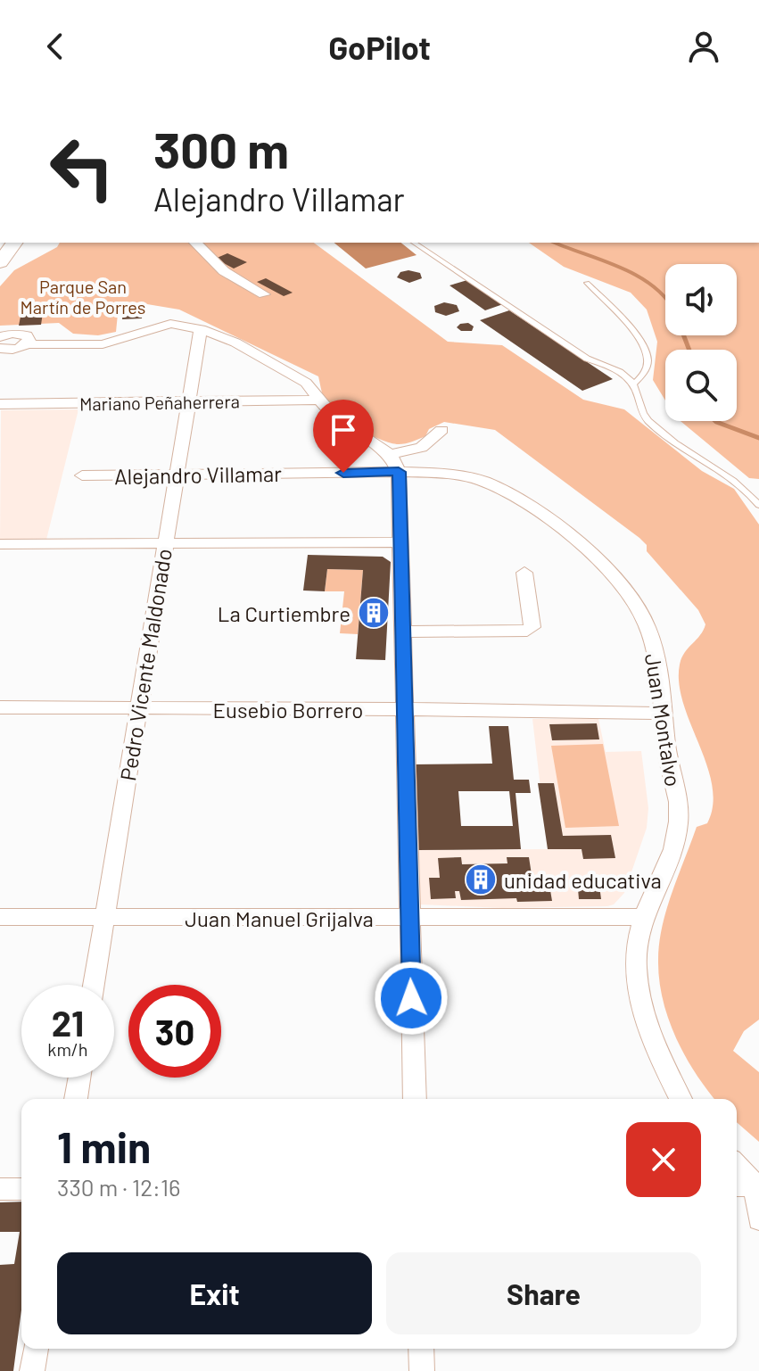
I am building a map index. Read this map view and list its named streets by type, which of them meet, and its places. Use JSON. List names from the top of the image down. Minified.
{"streets":{"street":["Mariano Peñaherrera","Alejandro Villamar","Pedro Vicente Maldonado","Eusebio Borrero","Juan Montalvo","Juan Manuel Grijalva"]},"crossings":[["Mariano Peñaherrera","Pedro Vicente Maldonado"],["Alejandro Villamar","Pedro Vicente Maldonado"],["Alejandro Villamar","Juan Montalvo"],["Pedro Vicente Maldonado","Eusebio Borrero"],["Pedro Vicente Maldonado","Juan Manuel Grijalva"],["Eusebio Borrero","Juan Montalvo"],["Juan Montalvo","Juan Manuel Grijalva"]],"parks":["Parque San Martín de Porres"],"places":{"building":["La Curtiembre","unidad educativa"]},"page":{"header":"GoPilot","turn":["300 m","Alejandro Villamar"],"speed":"21 km/h","limit":"30","heading":["1 min","330 m · 12:16"],"buttons":["Exit","Share"]}}
